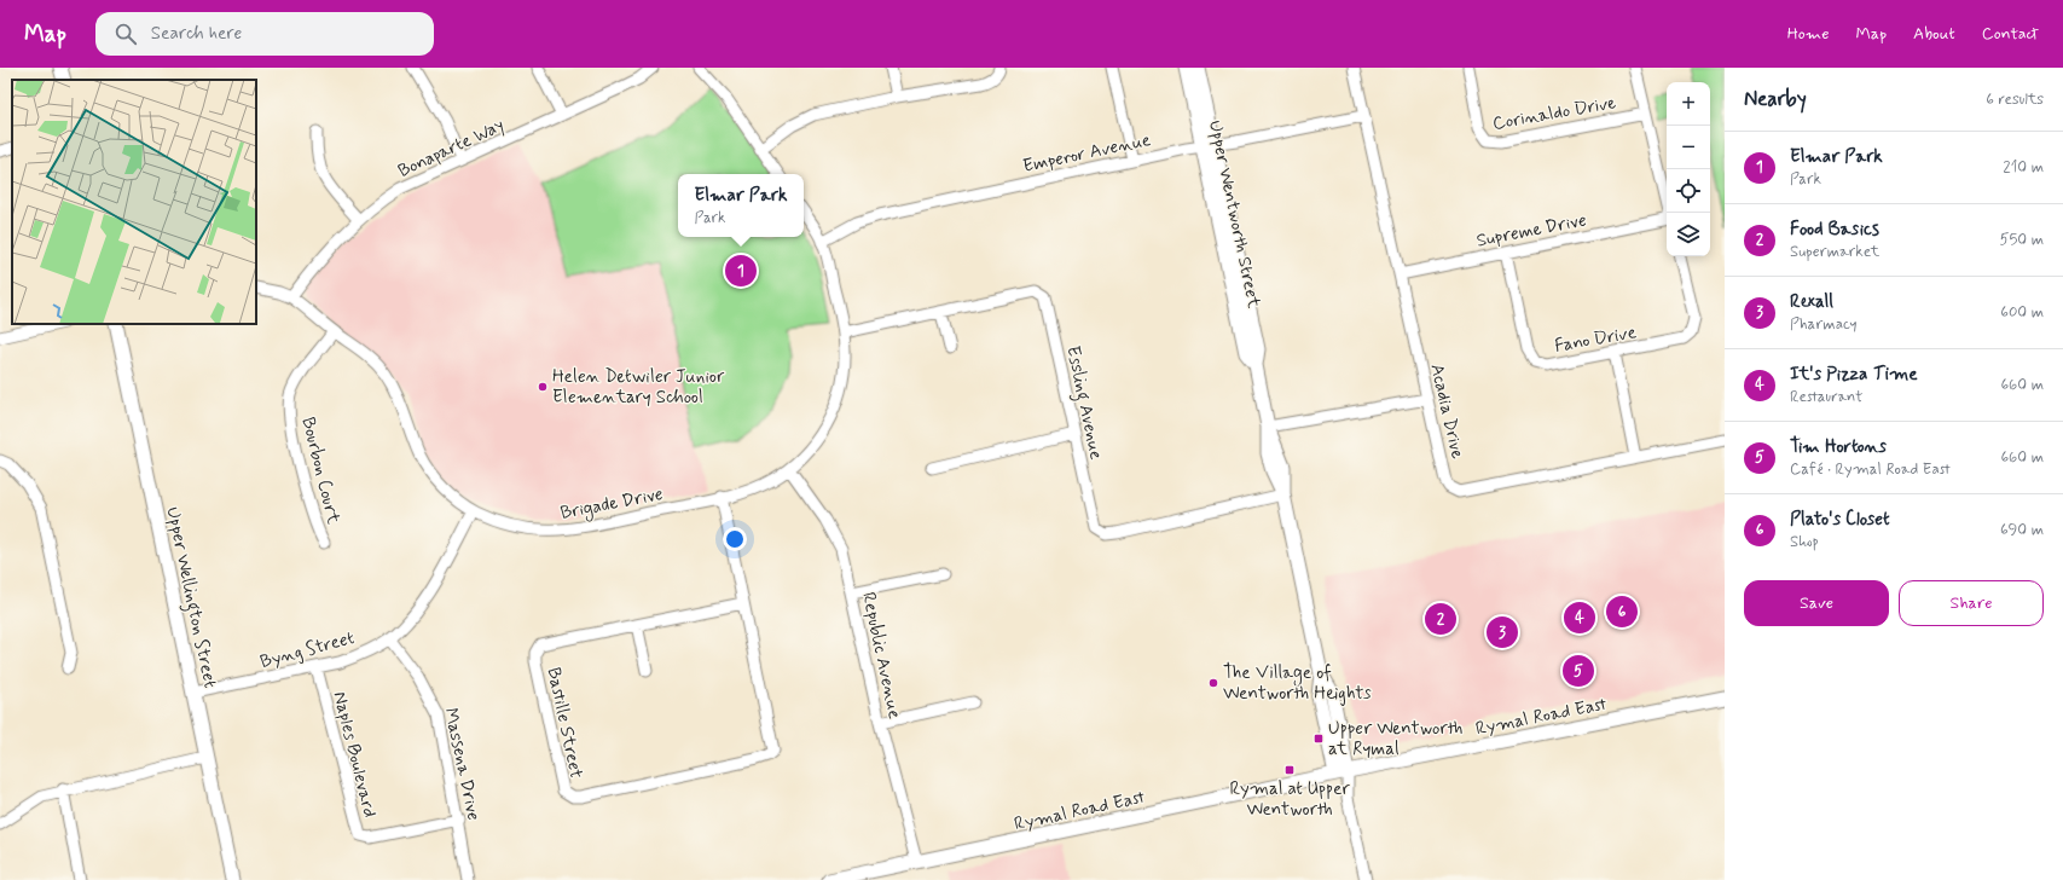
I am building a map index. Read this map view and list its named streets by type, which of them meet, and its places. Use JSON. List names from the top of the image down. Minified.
{"streets":{"main road":["Upper Wentworth Street","Upper Wellington Street","Rymal Road East"],"street":["Corinaldo Drive","Bonaparte Way","Emperor Avenue","Supreme Drive","Fano Drive","Essling Avenue","Acadia Drive","Bourbon Court","Brigade Drive","Byng Street","Republic Avenue","Bastille Street","Naples Boulevard","Massena Drive"]},"crossings":[["Bonaparte Way","Brigade Drive"],["Emperor Avenue","Upper Wentworth Street"],["Emperor Avenue","Acadia Drive"],["Emperor Avenue","Brigade Drive"],["Upper Wentworth Street","Essling Avenue"],["Upper Wentworth Street","Rymal Road East"],["Supreme Drive","Fano Drive"],["Supreme Drive","Acadia Drive"],["Essling Avenue","Brigade Drive"],["Bourbon Court","Brigade Drive"],["Brigade Drive","Byng Street"],["Brigade Drive","Republic Avenue"],["Brigade Drive","Bastille Street"],["Upper Wellington Street","Byng Street"],["Byng Street","Naples Boulevard"],["Byng Street","Massena Drive"],["Republic Avenue","Rymal Road East"],["Naples Boulevard","Massena Drive"]],"places":{"other":["Helen Detwiler Junior Elementary School","The Village of Wentworth Heights"],"transit":["Upper Wentworth at Rymal","Rymal at Upper Wentworth"]},"page":{"header":"Map","search":"Search here","nav":["Home","Map","About","Contact"],"heading":["Nearby","6 results"],"map_buttons":["+","−"],"list":[{"mark":"1","name":"Elmar Park","note":"Park","value":"210 m"},{"mark":"2","name":"Food Basics","note":"Supermarket","value":"550 m"},{"mark":"3","name":"Rexall","note":"Pharmacy","value":"600 m"},{"mark":"4","name":"It's Pizza Time","note":"Restaurant","value":"660 m"},{"mark":"5","name":"Tim Hortons","note":"Café · Rymal Road East","value":"660 m"},{"mark":"6","name":"Plato's Closet","note":"Shop","value":"690 m"}],"popup":["Elmar Park","Park"],"pins":["1","6","4","2","3","5"],"buttons":["Save","Share"]}}
